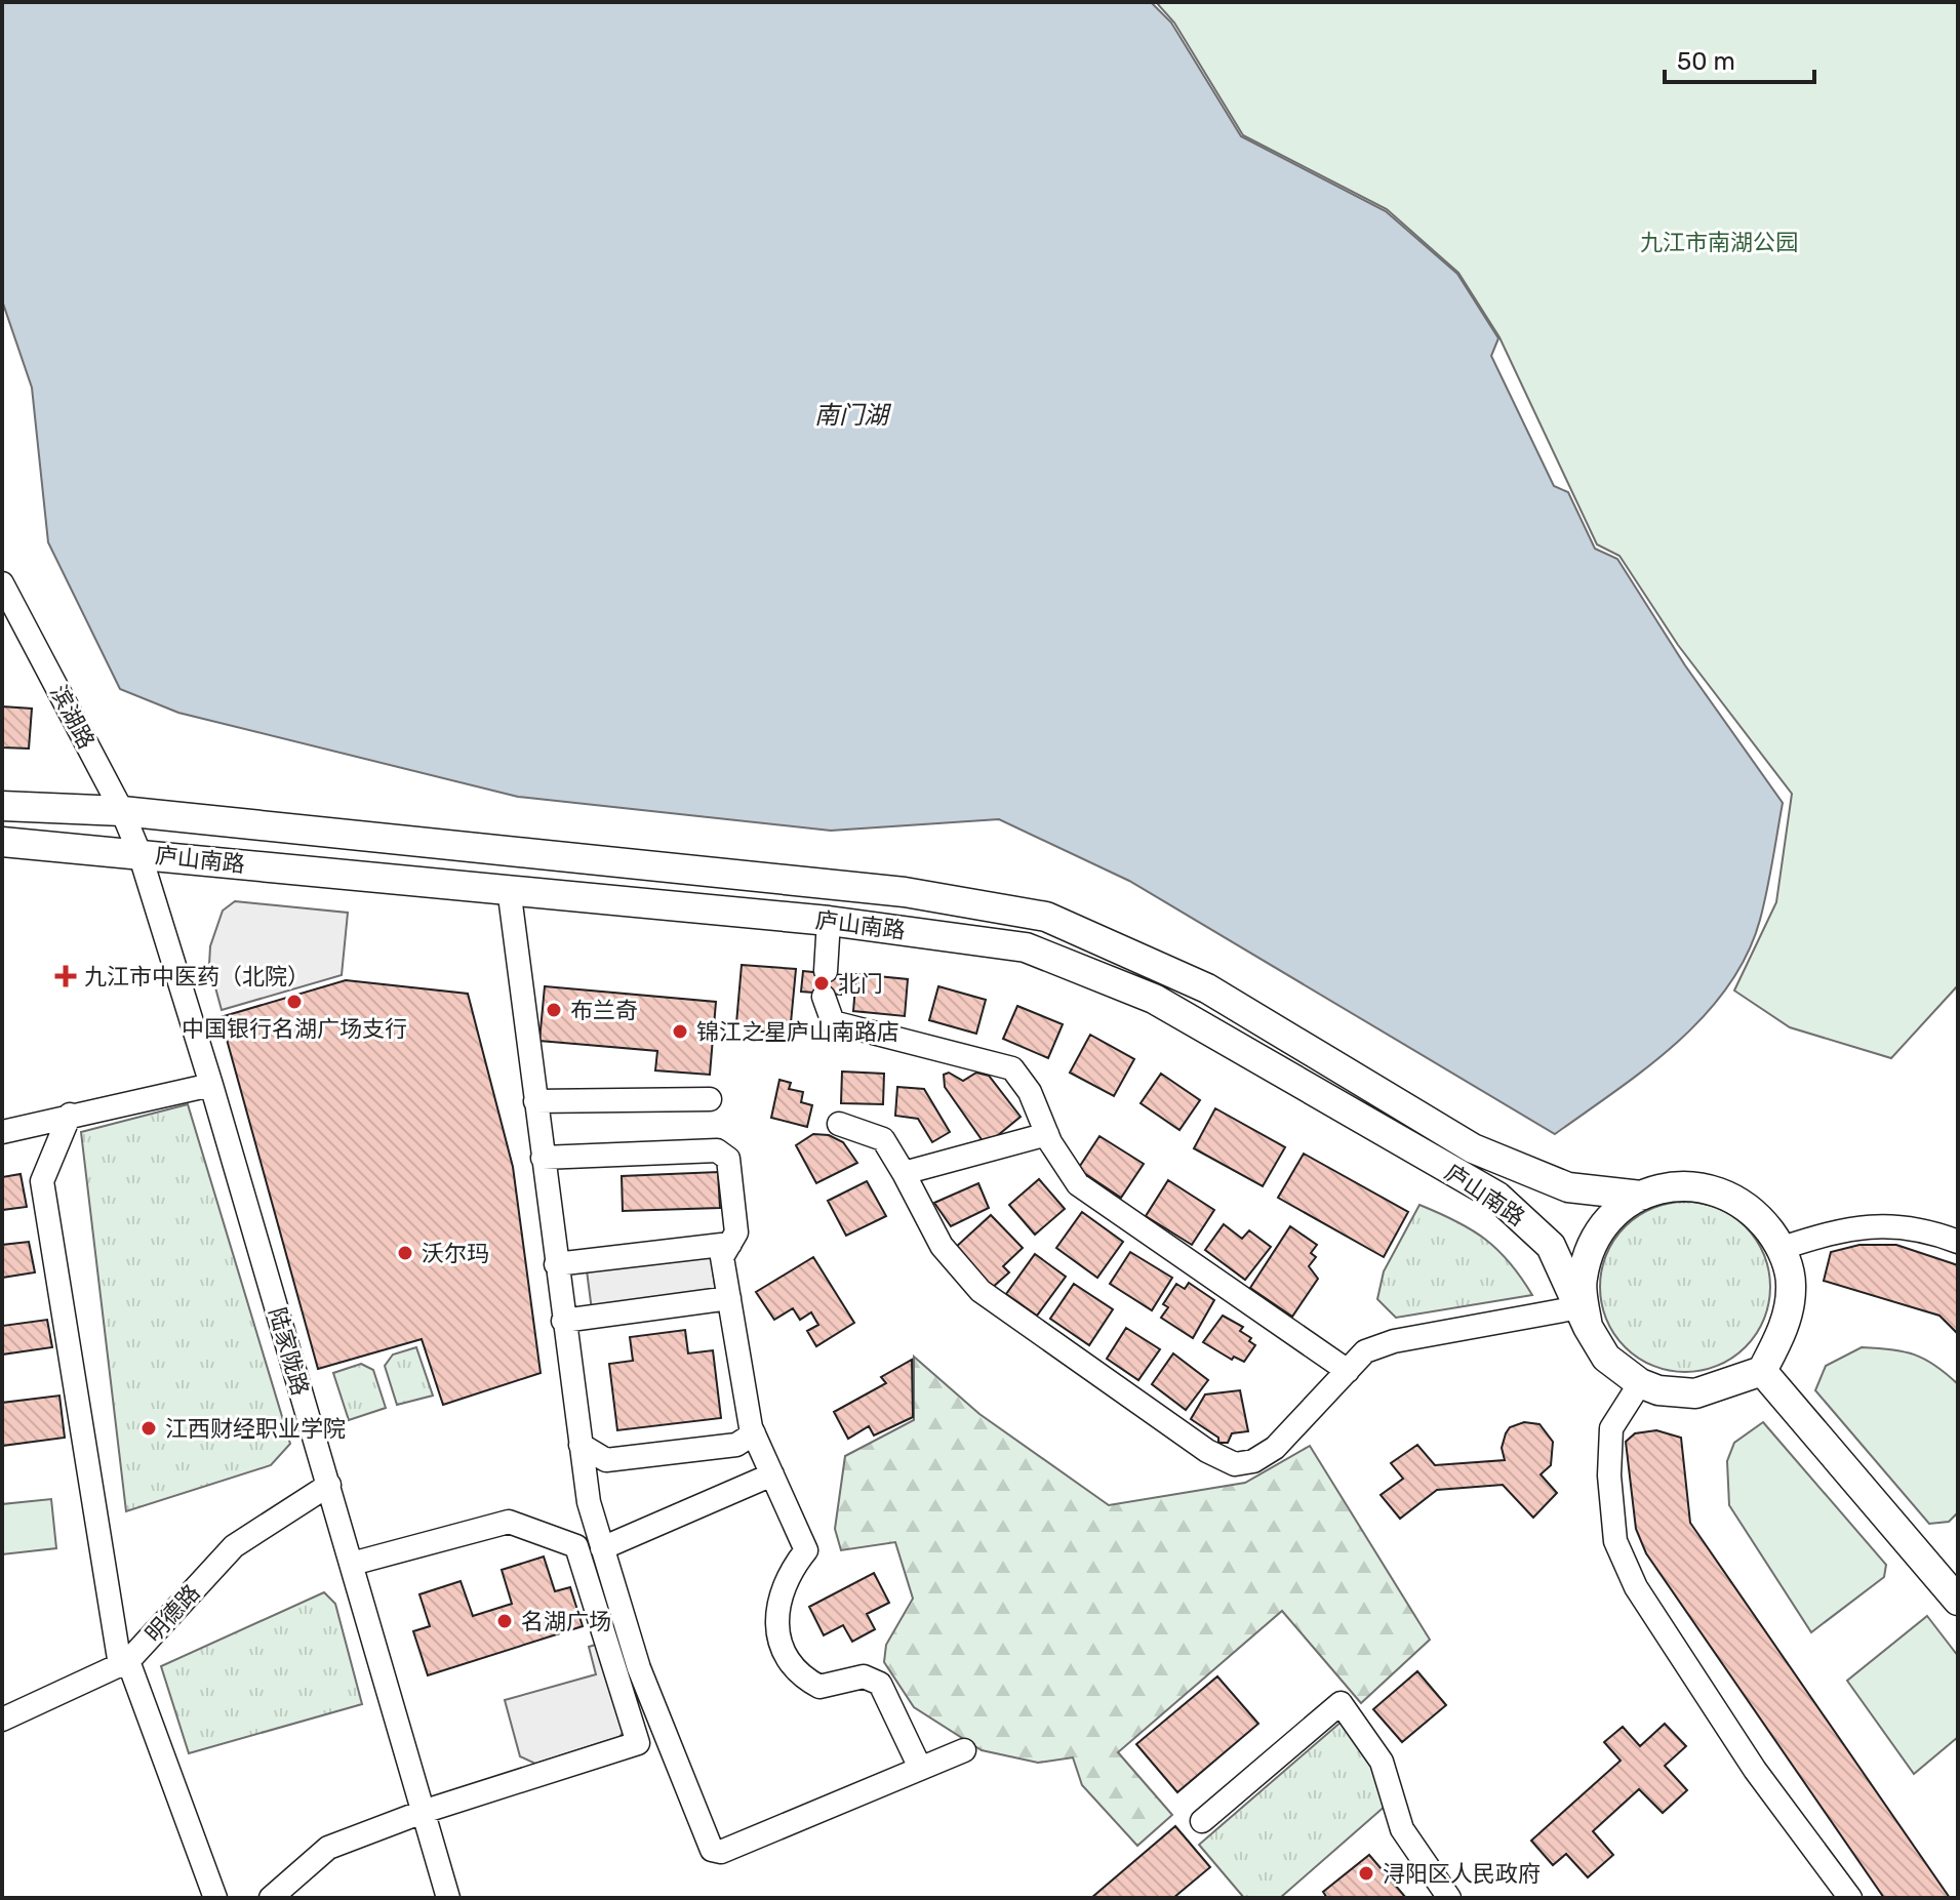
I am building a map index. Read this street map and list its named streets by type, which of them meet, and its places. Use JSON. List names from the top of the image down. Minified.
{"streets":{"main road":["庐山南路"],"street":["滨湖路","陆家陇路","明德路"]},"crossings":[["滨湖路","庐山南路"],["滨湖路","陆家陇路"],["庐山南路","陆家陇路"],["陆家陇路","明德路"]],"water":["南门湖"],"parks":["九江市南湖公园"],"places":{"health":["九江市中医药（北院）"],"other":["北门","中国银行名湖广场支行","布兰奇","锦江之星庐山南路店","沃尔玛","江西财经职业学院","名湖广场","浔阳区人民政府"]},"scale_bar":"50 m"}
